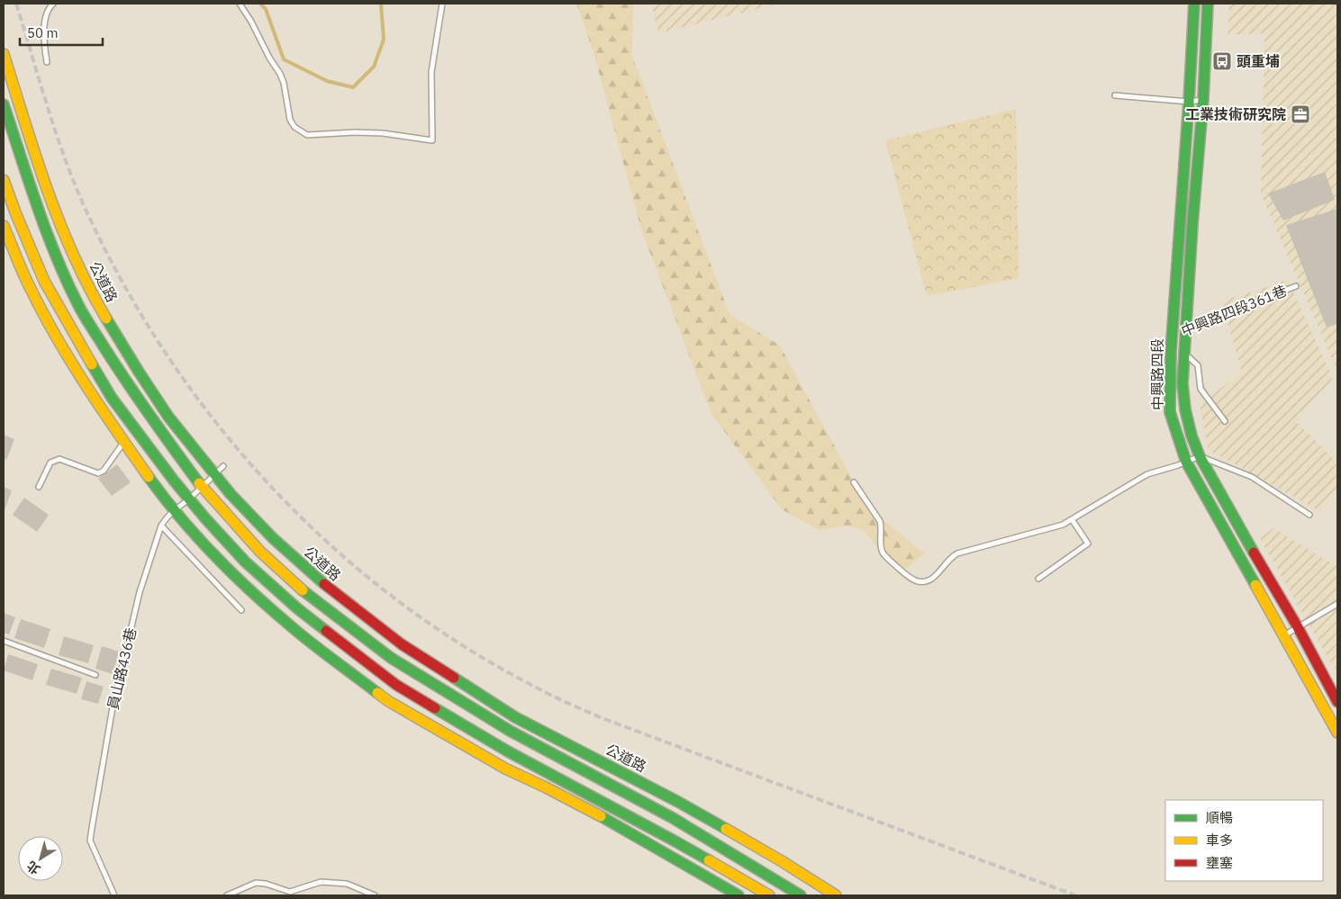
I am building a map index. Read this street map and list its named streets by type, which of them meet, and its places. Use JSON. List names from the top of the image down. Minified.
{"streets":{"street":["公道路","中興路四段"],"lane":["中興路四段361巷","員山路436巷"]},"crossings":[["公道路","員山路436巷"],["中興路四段361巷","中興路四段"]],"places":{"bus stop":["頭重埔"],"office":["工業技術研究院"]},"legend":["順暢","車多","壅塞"],"scale_bar":"50 m","north":"bottom left"}
